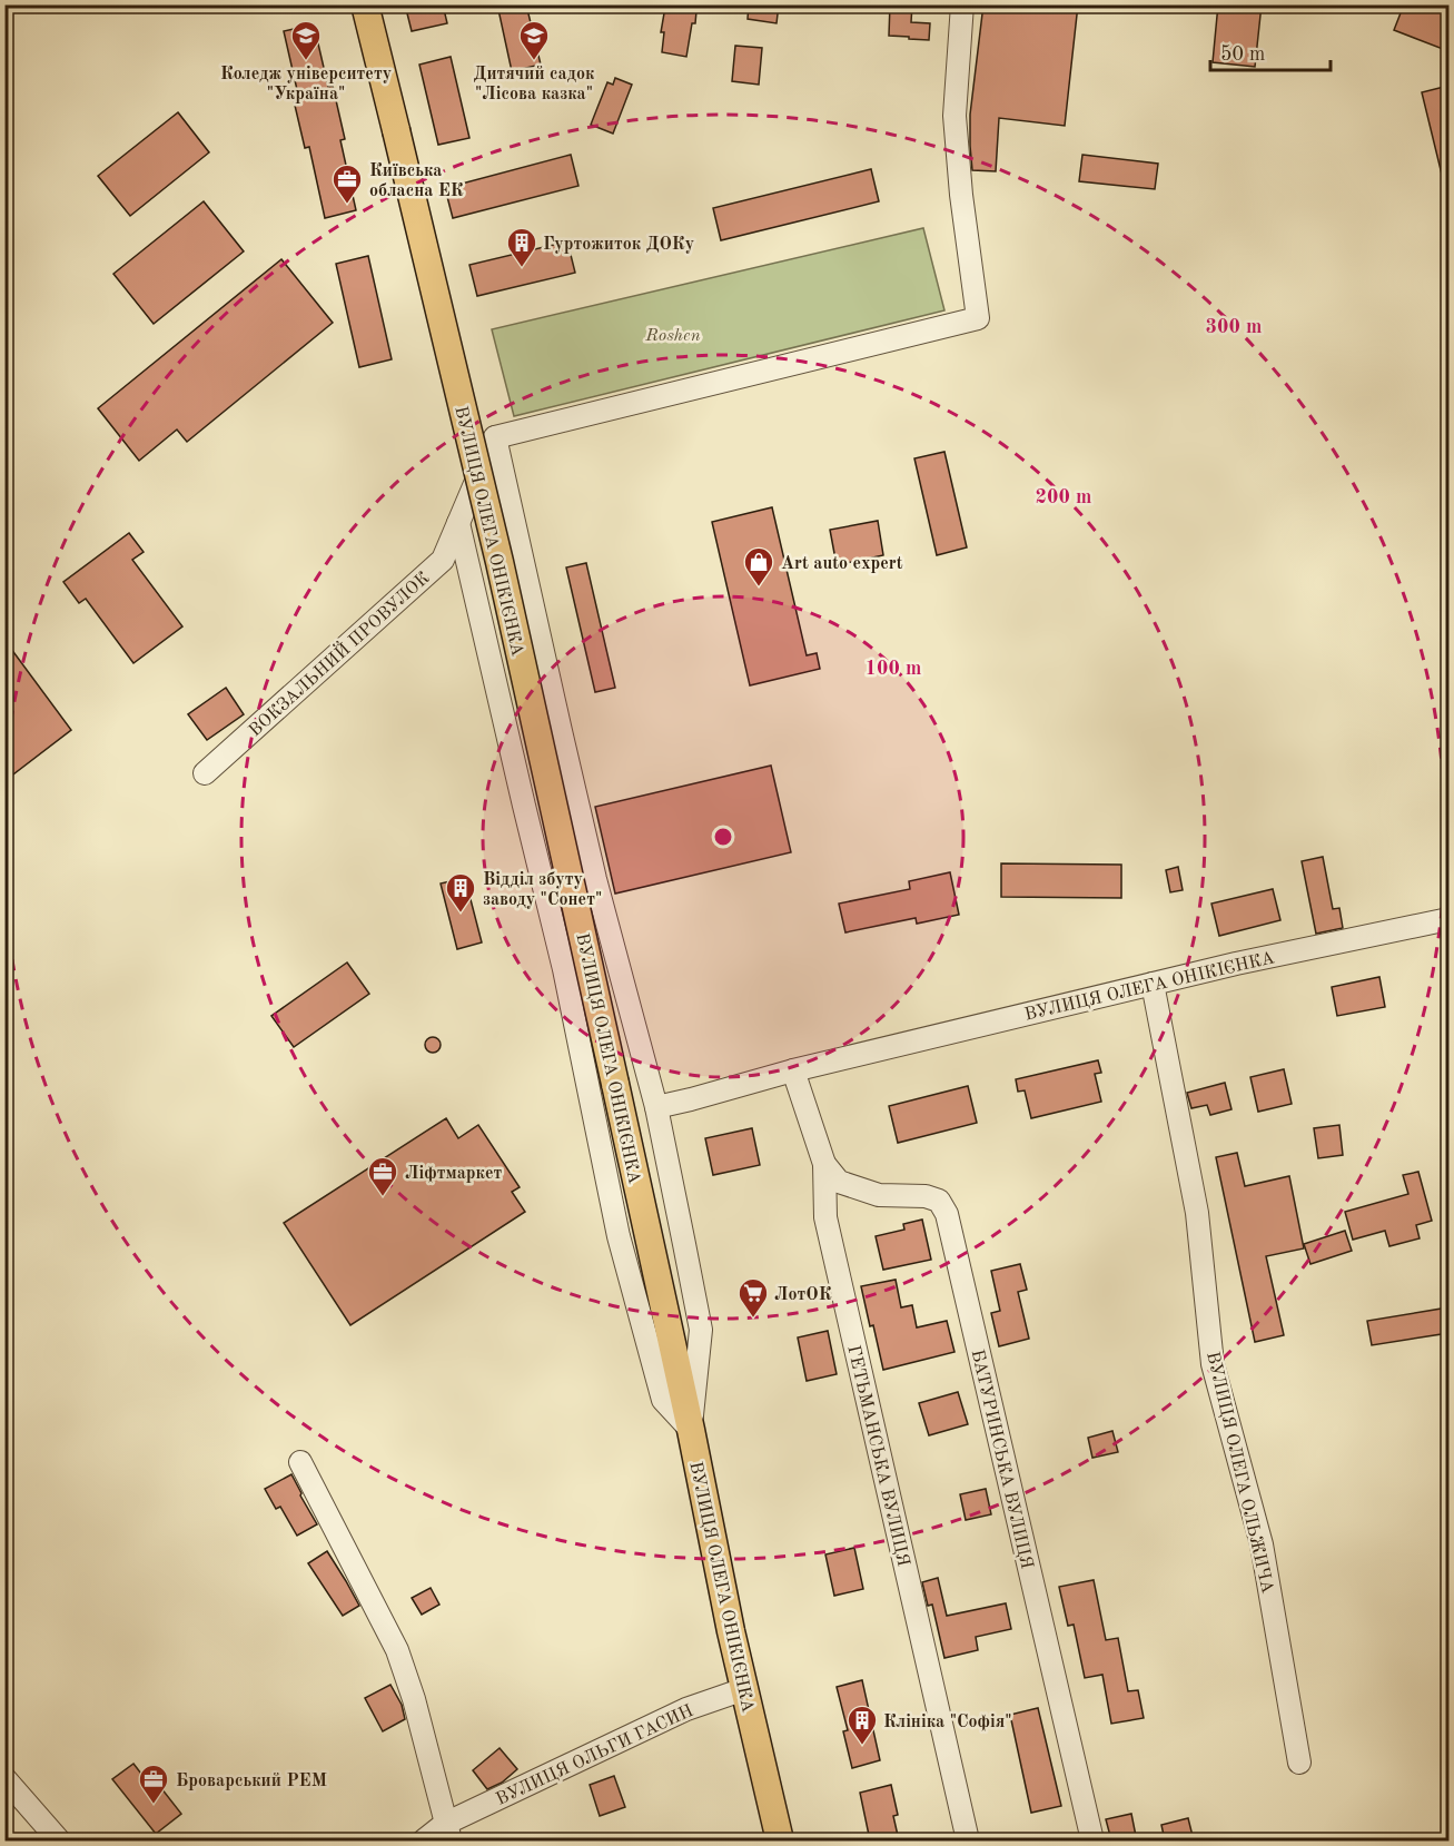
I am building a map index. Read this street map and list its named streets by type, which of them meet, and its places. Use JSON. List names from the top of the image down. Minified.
{"streets":{"main road":["ВУЛИЦЯ ОЛЕГА ОНІКІЄНКА"],"street":["ВОКЗАЛЬНИЙ ПРОВУЛОК","ГЕТЬМАНСЬКА ВУЛИЦЯ","БАТУРИНСЬКА ВУЛИЦЯ","ВУЛИЦЯ ОЛЕГА ОЛЬЖИЧА","ВУЛИЦЯ ОЛЬГИ ГАСИН"]},"crossings":[["ВУЛИЦЯ ОЛЕГА ОНІКІЄНКА","ГЕТЬМАНСЬКА ВУЛИЦЯ"],["ВУЛИЦЯ ОЛЕГА ОНІКІЄНКА","ВУЛИЦЯ ОЛЕГА ОЛЬЖИЧА"],["ВУЛИЦЯ ОЛЕГА ОНІКІЄНКА","ВУЛИЦЯ ОЛЬГИ ГАСИН"],["ГЕТЬМАНСЬКА ВУЛИЦЯ","БАТУРИНСЬКА ВУЛИЦЯ"]],"parks":["Roshen"],"places":{"school or university":["Коледж університету \"Україна\"","Дитячий садок \"Лісова казка\""],"office":["Київська обласна ЕК","Ліфтмаркет","Броварський РЕМ"],"building":["Гуртожиток ДОКу","Відділ збуту заводу \"Сонет\"","Клініка \"Софія\""],"shop":["Art auto expert"],"supermarket":["ЛотОК"]},"scale_bar":"50 m","rings":["300 m","200 m","100 m"]}
